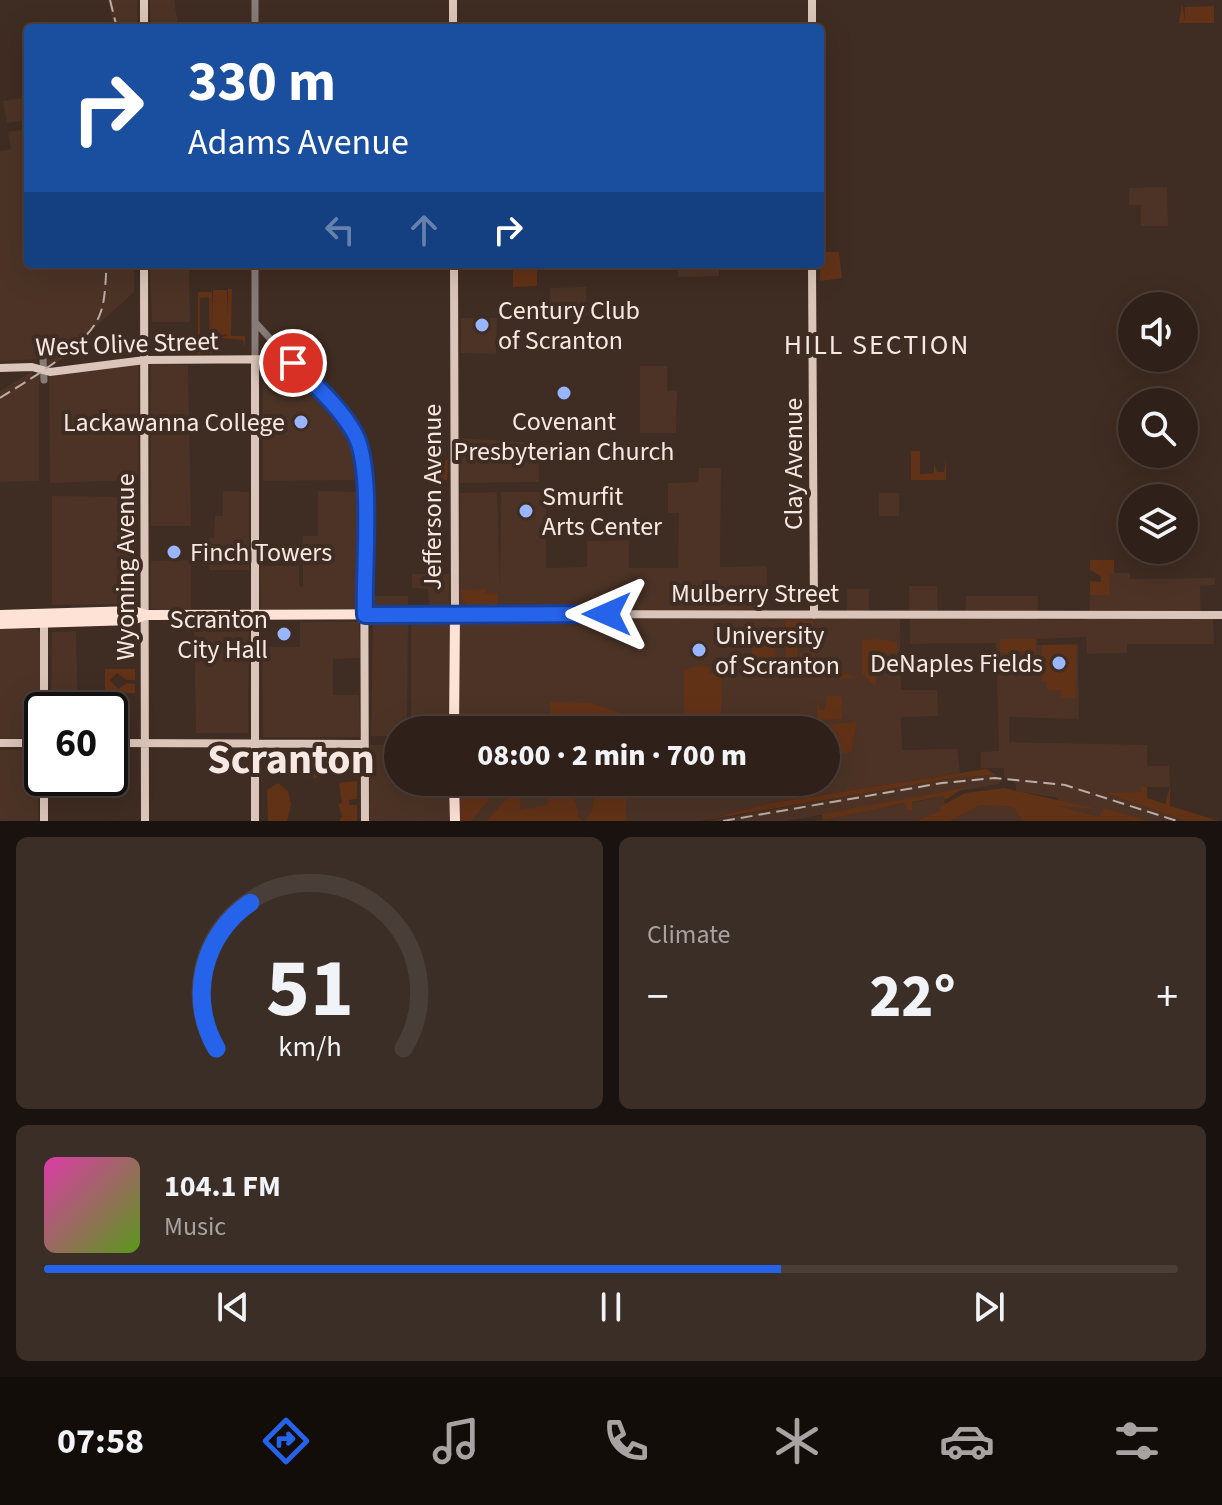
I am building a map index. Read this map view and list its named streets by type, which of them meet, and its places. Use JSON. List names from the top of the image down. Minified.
{"streets":{"highway":["Jefferson Avenue","Mulberry Street"],"main road":["West Olive Street","Clay Avenue","Wyoming Avenue"]},"crossings":[["West Olive Street","Wyoming Avenue"],["Clay Avenue","Mulberry Street"],["Jefferson Avenue","Mulberry Street"],["Wyoming Avenue","Mulberry Street"]],"districts":["HILL SECTION","Scranton"],"places":["Century Club of Scranton","Covenant Presbyterian Church","Lackawanna College","Smurfit Arts Center","Finch Towers","Scranton City Hall","University of Scranton","DeNaples Fields"],"page":{"turn":["330 m","Adams Avenue"],"limit":"60","trip":"08:00 · 2 min · 700 m","tile":"Climate","heat":["−","22°","+"],"song":["104.1 FM","Music"],"tabs":"07:58","gauge":["51","km/h"]}}
